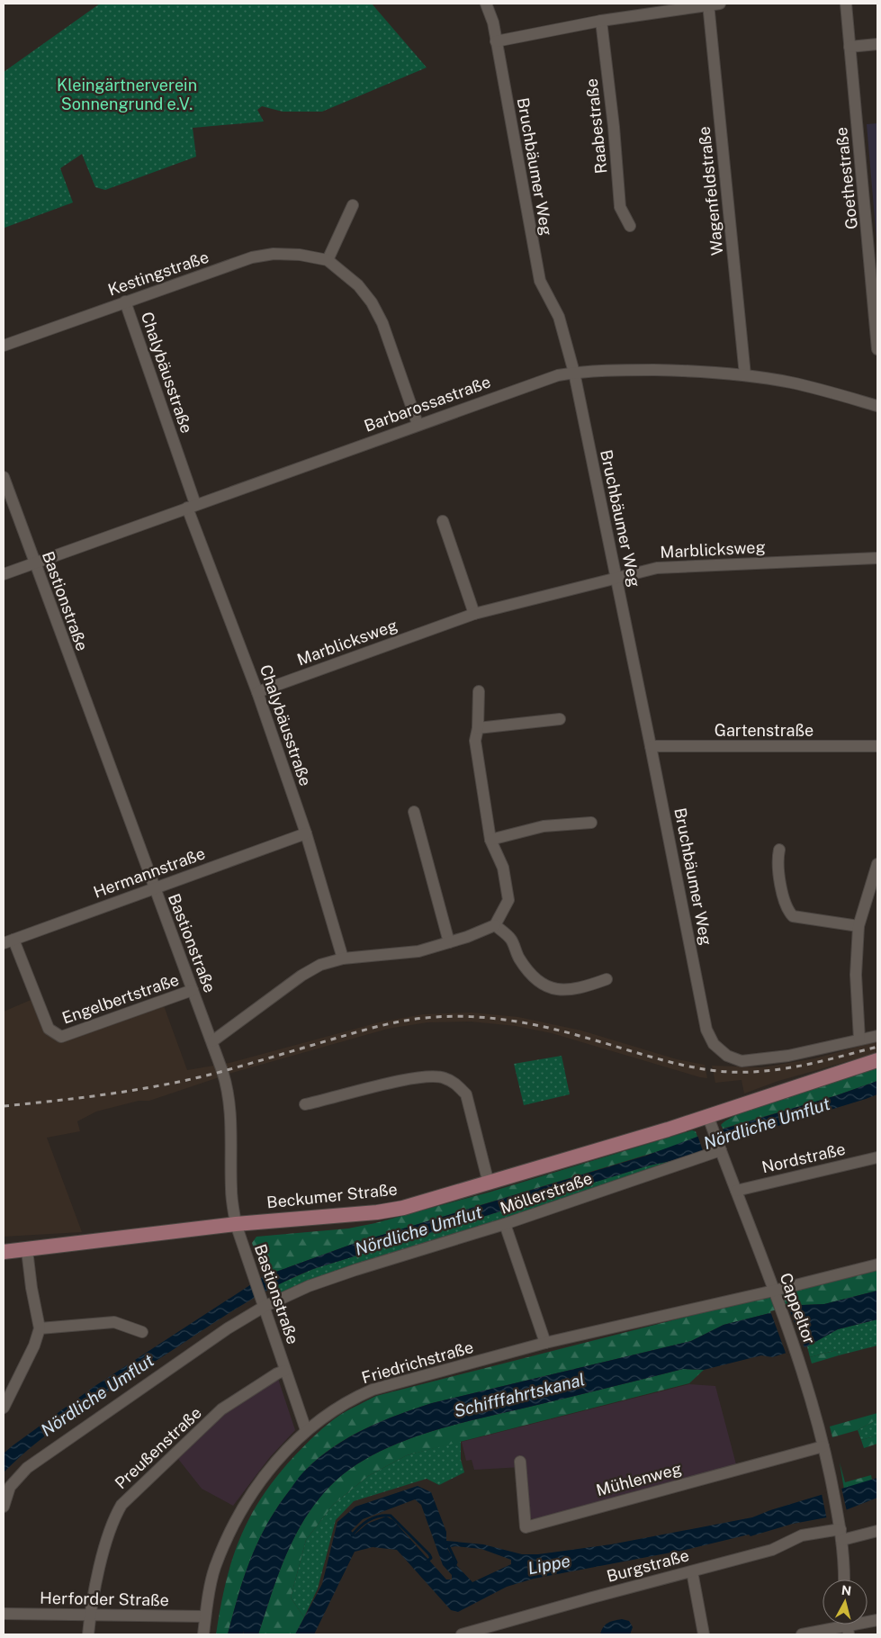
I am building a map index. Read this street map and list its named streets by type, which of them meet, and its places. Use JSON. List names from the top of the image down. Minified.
{"streets":{"main road":["Beckumer Straße"],"street":["Raabestraße","Bruchbäumer Weg","Goethestraße","Wagenfeldstraße","Kestingstraße","Chalybäusstraße","Barbarossastraße","Marblicksweg","Bastionstraße","Gartenstraße","Hermannstraße","Engelbertstraße","Nordstraße","Möllerstraße","Cappeltor","Friedrichstraße","Preußenstraße","Mühlenweg","Burgstraße","Herforder Straße"]},"crossings":[["Bruchbäumer Weg","Barbarossastraße"],["Bruchbäumer Weg","Marblicksweg"],["Bruchbäumer Weg","Gartenstraße"],["Wagenfeldstraße","Barbarossastraße"],["Kestingstraße","Chalybäusstraße"],["Kestingstraße","Barbarossastraße"],["Chalybäusstraße","Barbarossastraße"],["Chalybäusstraße","Marblicksweg"],["Chalybäusstraße","Hermannstraße"],["Barbarossastraße","Bastionstraße"],["Bastionstraße","Hermannstraße"],["Bastionstraße","Engelbertstraße"],["Bastionstraße","Möllerstraße"],["Bastionstraße","Beckumer Straße"],["Bastionstraße","Friedrichstraße"],["Bastionstraße","Preußenstraße"],["Hermannstraße","Engelbertstraße"],["Nordstraße","Cappeltor"],["Möllerstraße","Cappeltor"],["Beckumer Straße","Cappeltor"],["Cappeltor","Friedrichstraße"],["Cappeltor","Mühlenweg"],["Cappeltor","Burgstraße"],["Friedrichstraße","Herforder Straße"],["Preußenstraße","Herforder Straße"]],"water":["Nördliche Umflut","Schifffahrtskanal","Lippe"],"parks":["Kleingärtnerverein Sonnengrund e.V."],"north":"top"}
